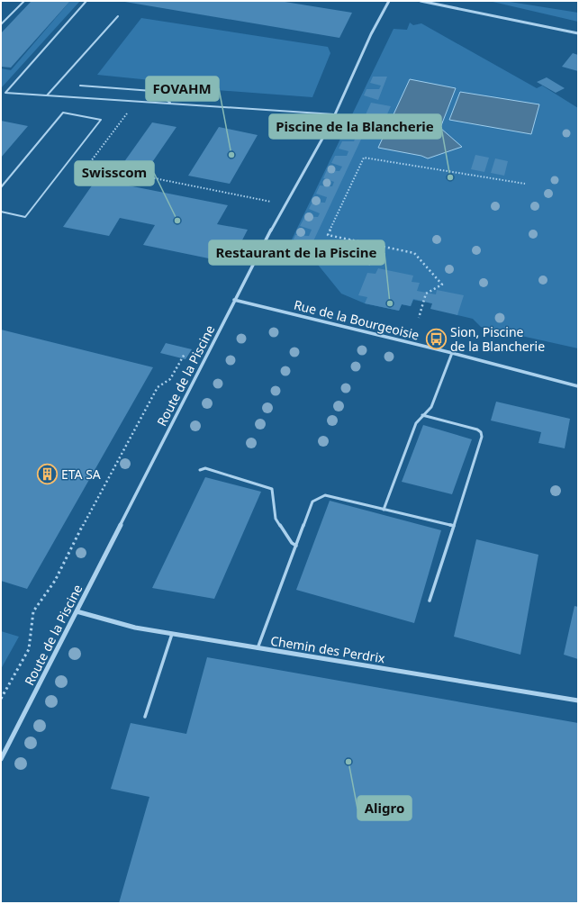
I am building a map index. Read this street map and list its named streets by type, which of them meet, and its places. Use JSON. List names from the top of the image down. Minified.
{"streets":{"street":["Rue de la Bourgeoisie","Route de la Piscine","Chemin des Perdrix"]},"crossings":[["Rue de la Bourgeoisie","Route de la Piscine"],["Route de la Piscine","Chemin des Perdrix"]],"places":{"other":["FOVAHM","Piscine de la Blancherie","Swisscom","Restaurant de la Piscine","Aligro"],"bus stop":["Sion, Piscine de la Blancherie"],"building":["ETA SA"]}}
